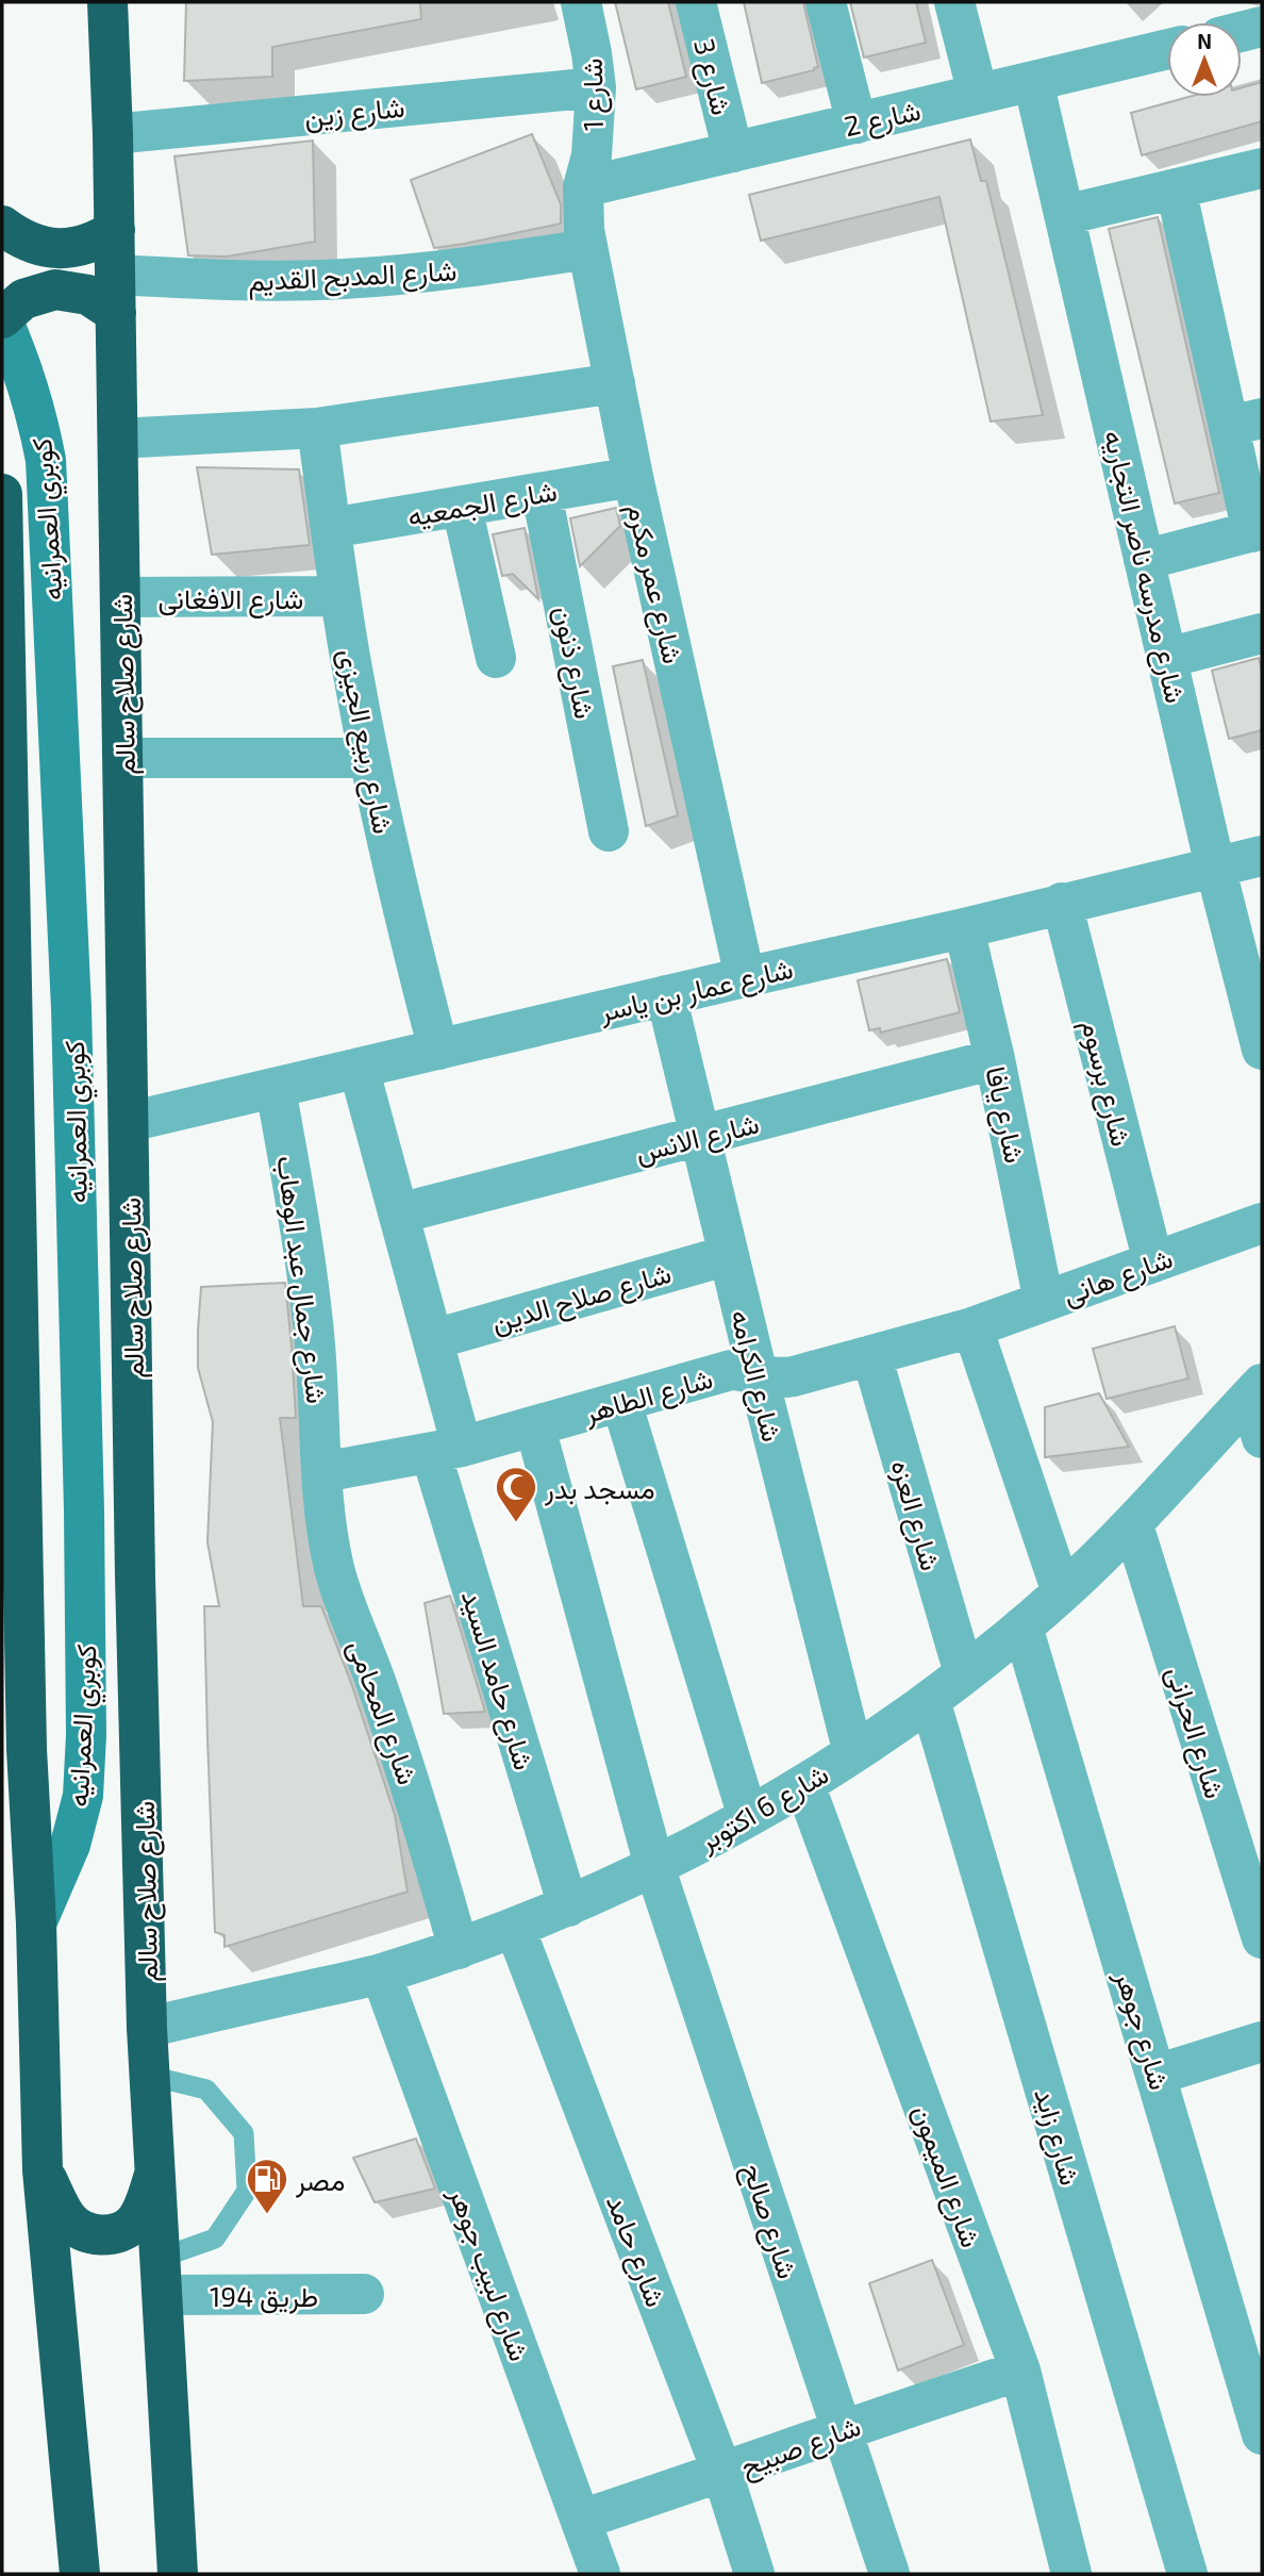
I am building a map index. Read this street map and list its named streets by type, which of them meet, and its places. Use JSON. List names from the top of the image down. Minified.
{"streets":{"highway":["شارع صلاح سالم"],"street":["شارع 3","شارع 1","شارع زين","شارع 2","شارع المدبح القديم","شارع الجمعيه","كوبري العمرانيه","شارع مدرسه ناصر التجاريه","شارع عمر مكرم","شارع الافغانى","شارع ذنون","شارع ربيع الجيزى","شارع عمار بن ياسر","شارع برسوم","شارع يافا","شارع الانس","شارع هانى","شارع جمال عبد الوهاب","شارع صلاح الدين","شارع الكرامه","شارع الطاهر","شارع العزه","شارع حامد السيد","شارع المحامى","شارع الحرانى","شارع 6 اكتوبر","شارع جوهر","شارع زايد","شارع الميمون","شارع صالح","شارع حامد","شارع لبيب جوهر","طريق 194","شارع صبيح"]},"crossings":[["شارع 3","شارع 2"],["شارع 1","شارع زين"],["شارع 1","شارع 2"],["شارع 1","شارع عمر مكرم"],["شارع زين","شارع صلاح سالم"],["شارع 2","شارع مدرسه ناصر التجاريه"],["شارع 2","شارع عمر مكرم"],["شارع المدبح القديم","شارع عمر مكرم"],["شارع المدبح القديم","شارع صلاح سالم"],["شارع الجمعيه","شارع عمر مكرم"],["شارع الجمعيه","شارع ذنون"],["شارع الجمعيه","شارع ربيع الجيزى"],["شارع مدرسه ناصر التجاريه","شارع عمار بن ياسر"],["شارع عمر مكرم","شارع عمار بن ياسر"],["شارع الافغانى","شارع صلاح سالم"],["شارع الافغانى","شارع ربيع الجيزى"],["شارع صلاح سالم","شارع عمار بن ياسر"],["شارع صلاح سالم","شارع 6 اكتوبر"],["شارع صلاح سالم","طريق 194"],["شارع ربيع الجيزى","شارع عمار بن ياسر"],["شارع عمار بن ياسر","شارع برسوم"],["شارع عمار بن ياسر","شارع يافا"],["شارع عمار بن ياسر","شارع جمال عبد الوهاب"],["شارع عمار بن ياسر","شارع الكرامه"],["شارع عمار بن ياسر","شارع حامد السيد"],["شارع برسوم","شارع هانى"],["شارع يافا","شارع الانس"],["شارع يافا","شارع هانى"],["شارع الانس","شارع الكرامه"],["شارع الانس","شارع حامد السيد"],["شارع هانى","شارع الطاهر"],["شارع جمال عبد الوهاب","شارع الطاهر"],["شارع جمال عبد الوهاب","شارع المحامى"],["شارع صلاح الدين","شارع الكرامه"],["شارع صلاح الدين","شارع حامد السيد"],["شارع الكرامه","شارع الطاهر"],["شارع الكرامه","شارع 6 اكتوبر"],["شارع الطاهر","شارع العزه"],["شارع الطاهر","شارع حامد السيد"],["شارع الطاهر","شارع المحامى"],["شارع الطاهر","شارع صالح"],["شارع العزه","شارع 6 اكتوبر"],["شارع حامد السيد","شارع 6 اكتوبر"],["شارع المحامى","شارع 6 اكتوبر"],["شارع الحرانى","شارع 6 اكتوبر"],["شارع 6 اكتوبر","شارع جوهر"],["شارع 6 اكتوبر","شارع زايد"],["شارع 6 اكتوبر","شارع الميمون"],["شارع 6 اكتوبر","شارع صالح"],["شارع 6 اكتوبر","شارع حامد"],["شارع 6 اكتوبر","شارع لبيب جوهر"],["شارع الميمون","شارع صبيح"],["شارع صالح","شارع صبيح"],["شارع حامد","شارع صبيح"],["شارع لبيب جوهر","شارع صبيح"]],"places":{"mosque":["مسجد بدر"],"fuel station":["مصر"]},"north":"top"}
